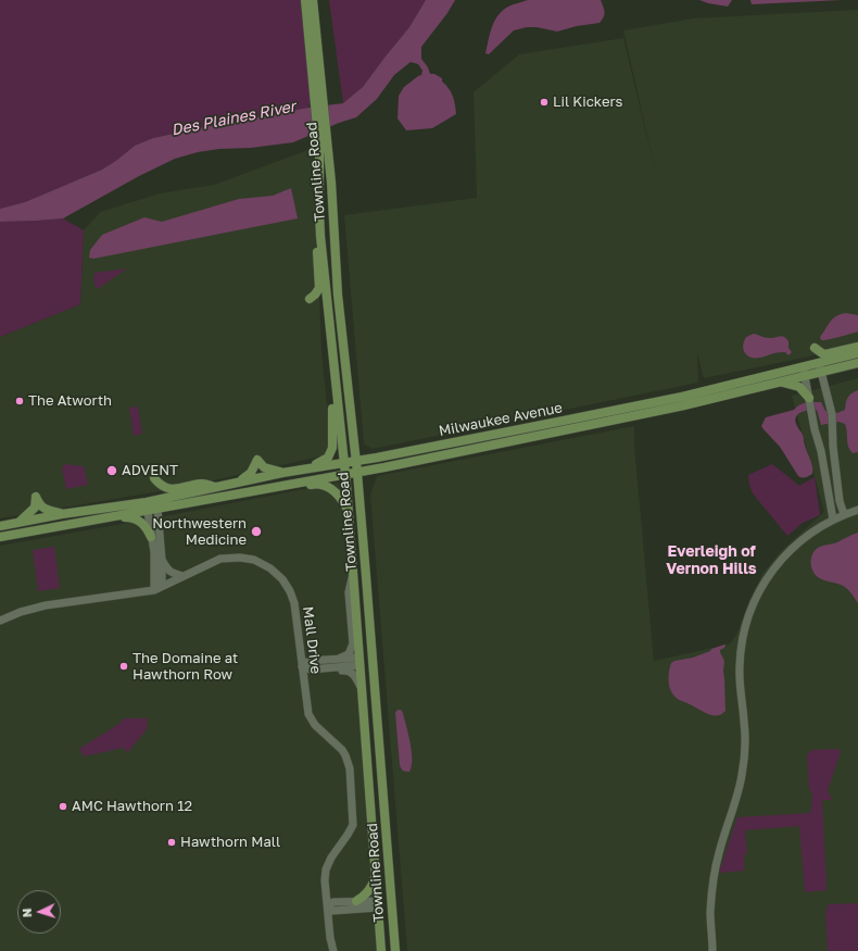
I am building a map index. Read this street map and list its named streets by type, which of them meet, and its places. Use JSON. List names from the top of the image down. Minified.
{"streets":{"main road":["Townline Road","Milwaukee Avenue"],"street":["Mall Drive"]},"crossings":[["Townline Road","Milwaukee Avenue"]],"districts":["Everleigh of Vernon Hills"],"water":["Des Plaines River"],"places":["Lil Kickers","The Atworth","ADVENT","Northwestern Medicine","The Domaine at Hawthorn Row","AMC Hawthorn 12","Hawthorn Mall"],"north":"left"}
